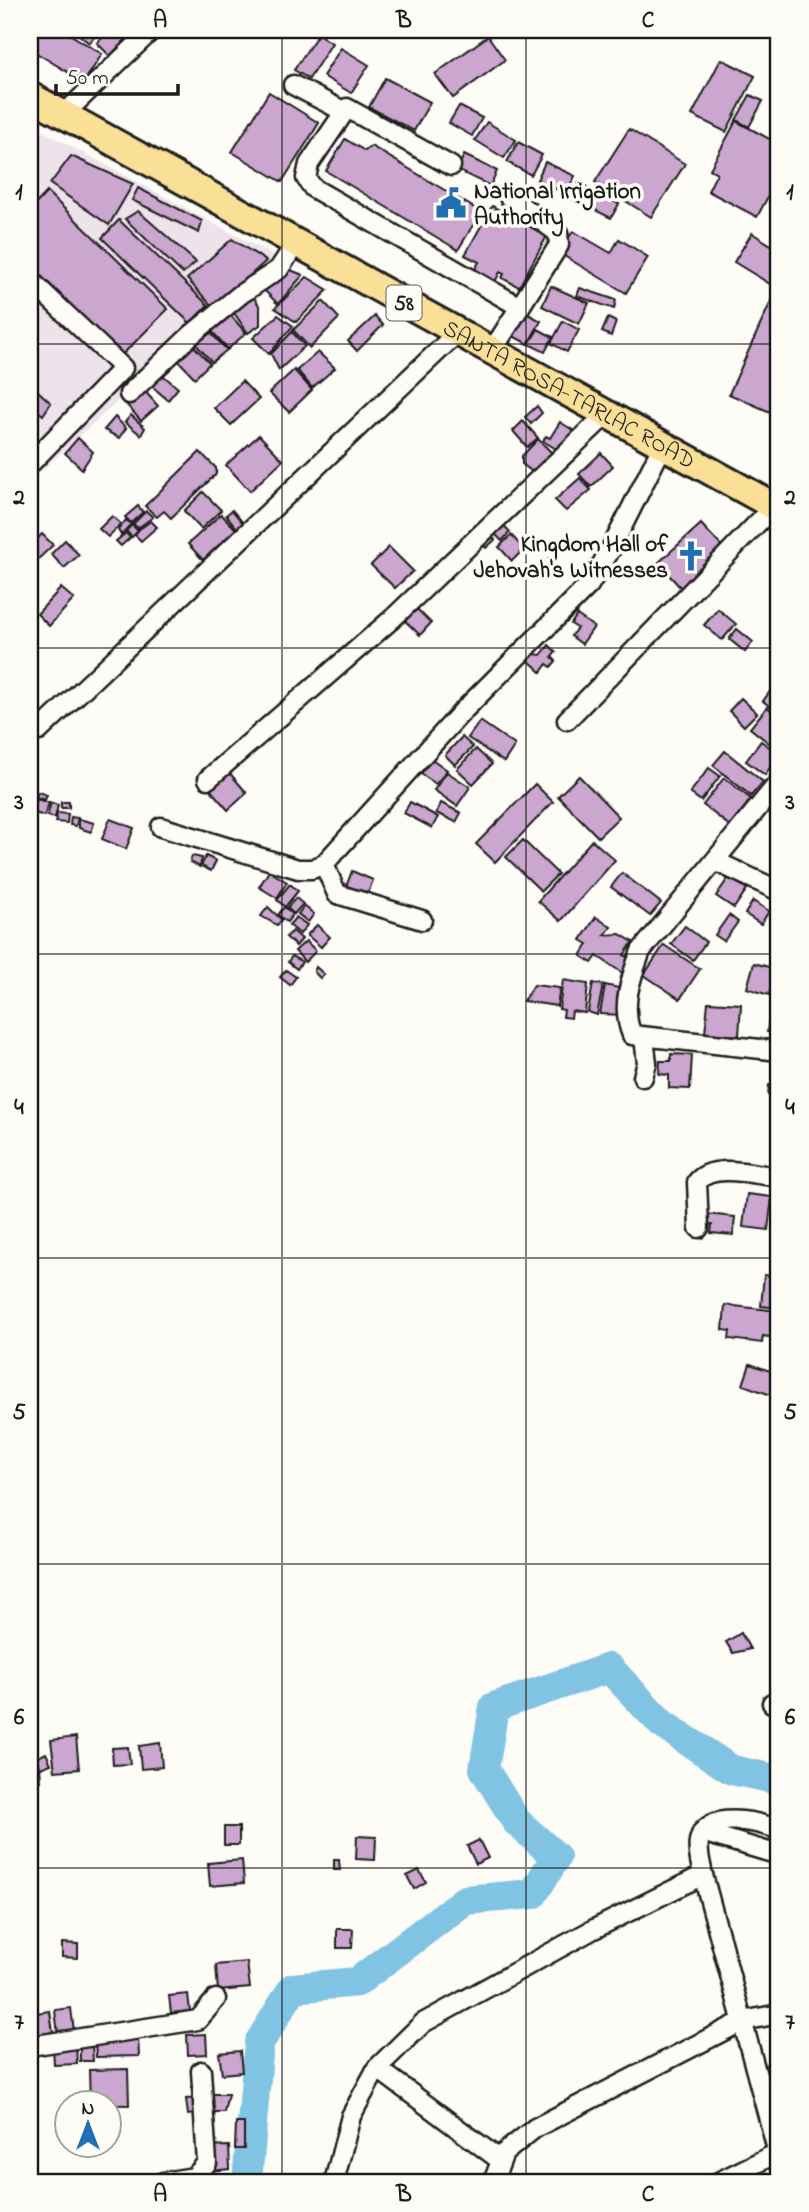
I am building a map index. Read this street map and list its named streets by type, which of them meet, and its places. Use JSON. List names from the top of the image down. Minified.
{"streets":{"highway":["58","SANTA ROSA-TARLAC ROAD"]},"places":{"public building":["National Irrigation Authority"],"church":["Kingdom Hall of Jehovah's Witnesses"]},"scale_bar":"50 m","north":"top","grid":{"columns":["A","B","C"],"rows":["1","2","3","4","5","6","7"]}}
